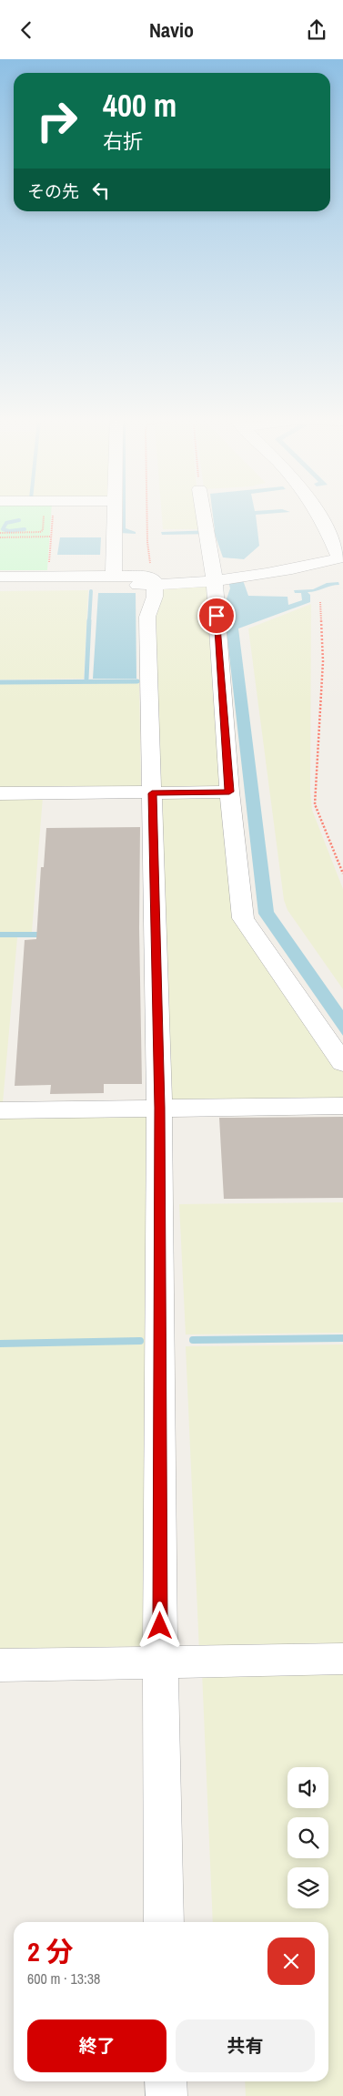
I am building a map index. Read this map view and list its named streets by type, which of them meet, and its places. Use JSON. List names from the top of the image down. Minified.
{"page":{"header":"Navio","turn":["400 m","右折"],"then":"その先","heading":["2 分","600 m · 13:38"],"buttons":["終了","共有"]}}
